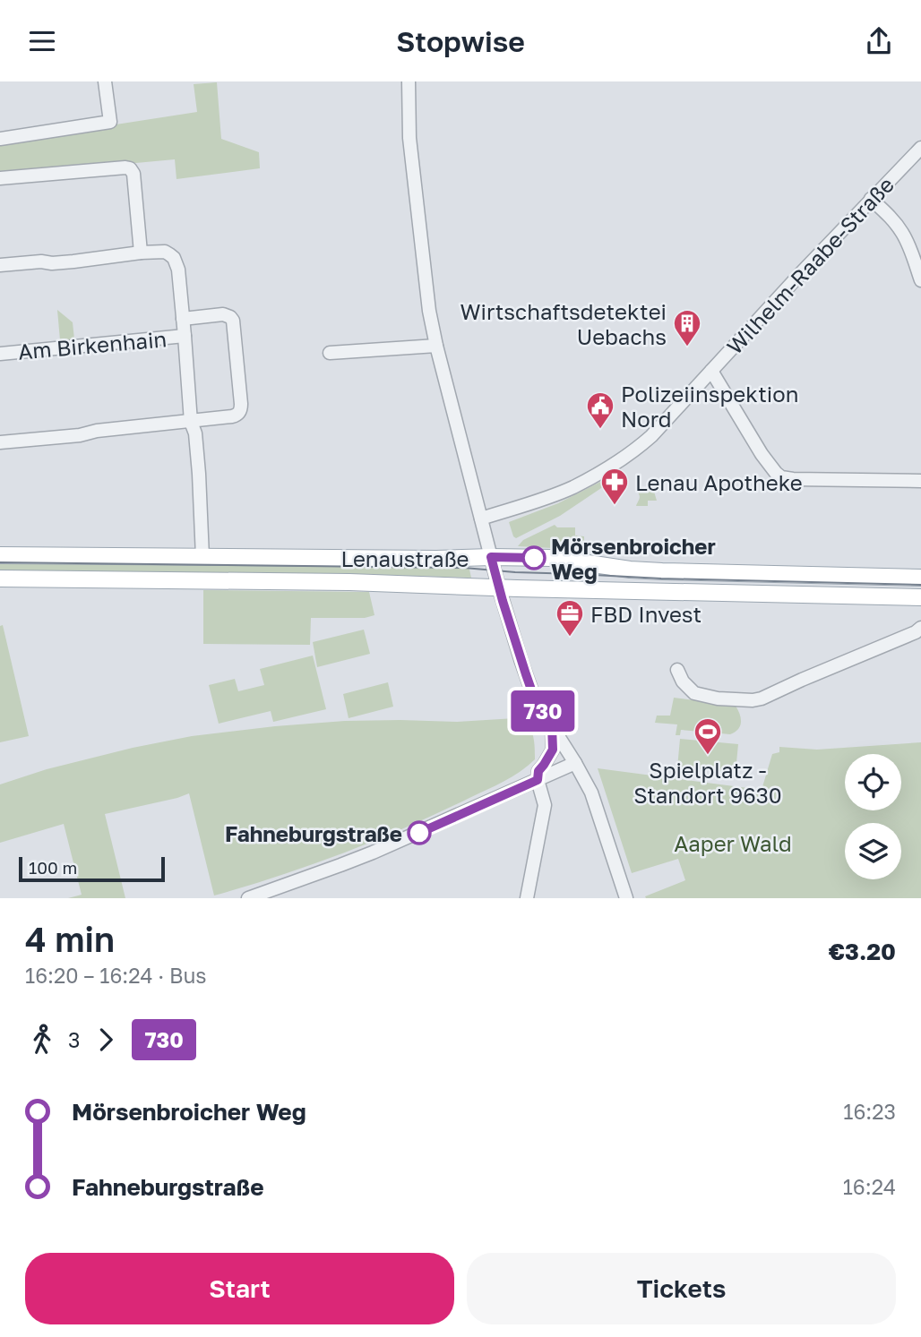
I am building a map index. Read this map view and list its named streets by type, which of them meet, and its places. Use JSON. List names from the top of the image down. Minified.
{"streets":{"main road":["Lenaustraße"],"street":["Wilhelm-Raabe-Straße","Am Birkenhain"]},"parks":["Aaper Wald"],"places":{"building":["Wirtschaftsdetektei Uebachs"],"public building":["Polizeiinspektion Nord"],"pharmacy":["Lenau Apotheke"],"other":["Mörsenbroicher Weg","Fahneburgstraße"],"office":["FBD Invest"],"sports":["Spielplatz - Standort 9630"]},"lines":["bus line 730"],"scale_bar":"100 m","page":{"header":"Stopwise","on_map":"730","scale":"100 m","heading":["4 min","16:20 – 16:24 · Bus","€3.20"],"legs":["3","730"],"list":[{"name":"Mörsenbroicher Weg","value":"16:23"},{"name":"Fahneburgstraße","value":"16:24"}],"buttons":["Start","Tickets"]}}
